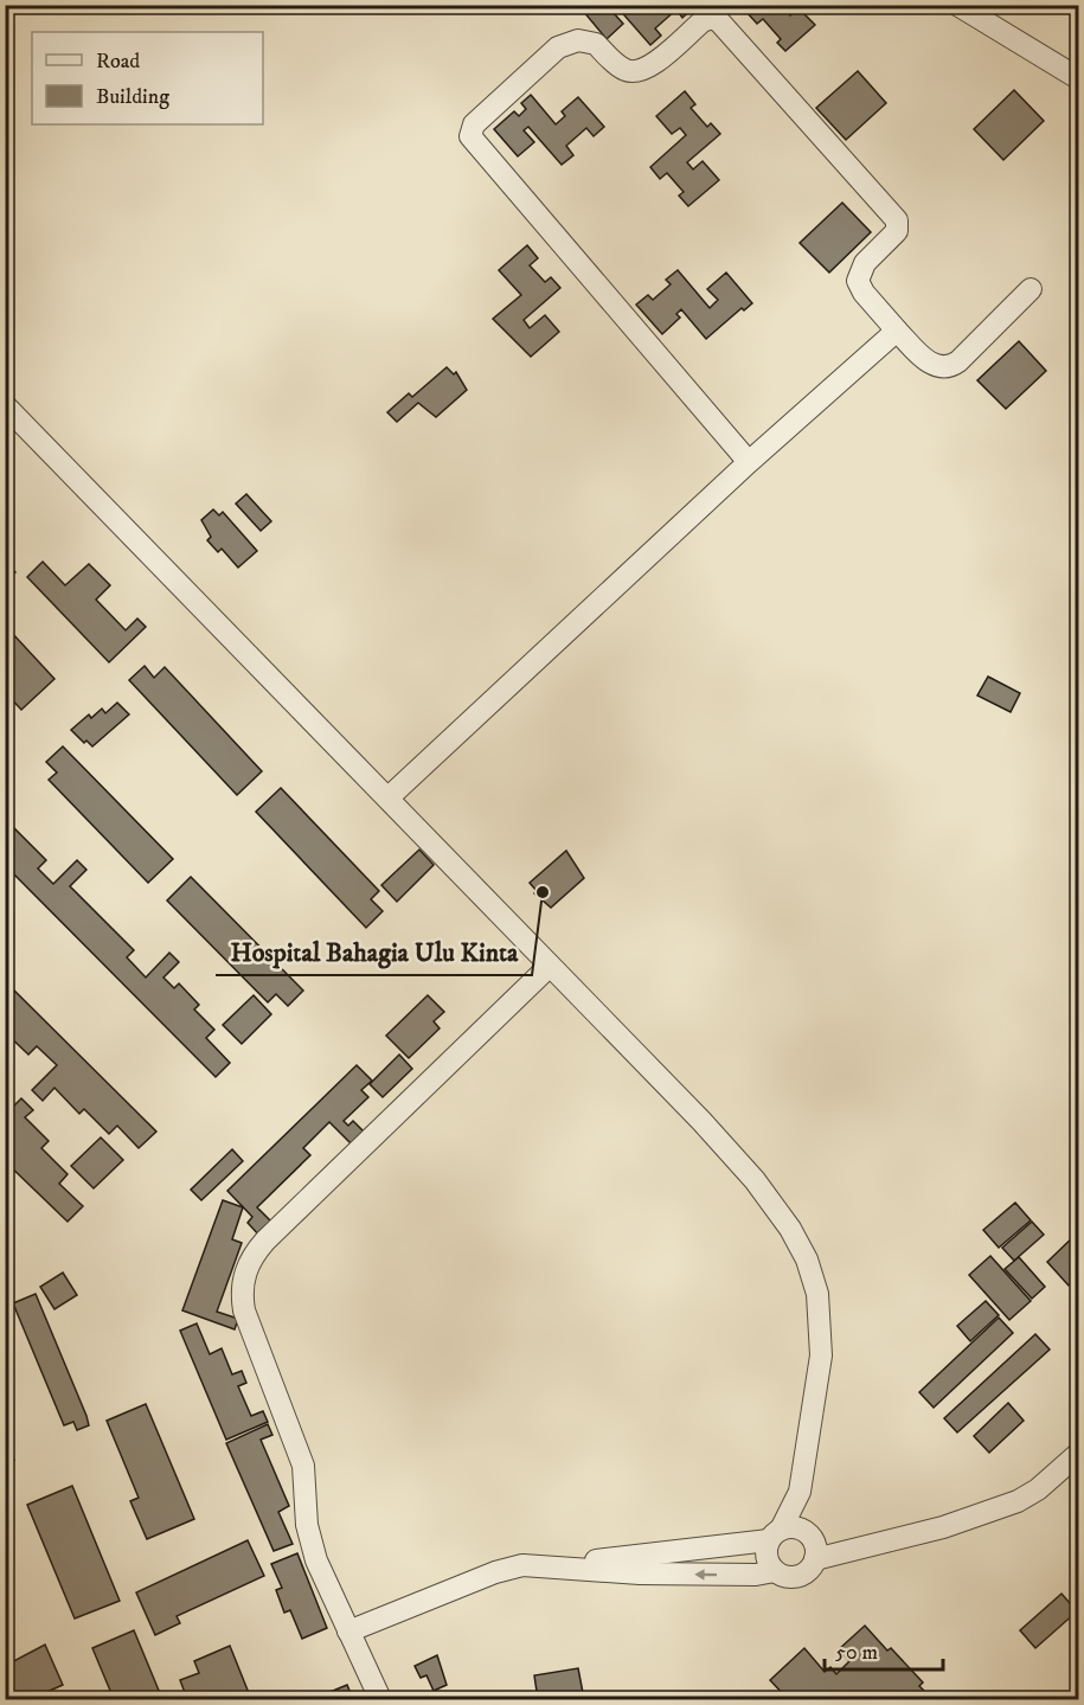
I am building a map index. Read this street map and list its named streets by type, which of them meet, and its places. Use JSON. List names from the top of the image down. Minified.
{"places":["Hospital Bahagia Ulu Kinta"],"legend":["Road","Building"],"scale_bar":"50 m"}
